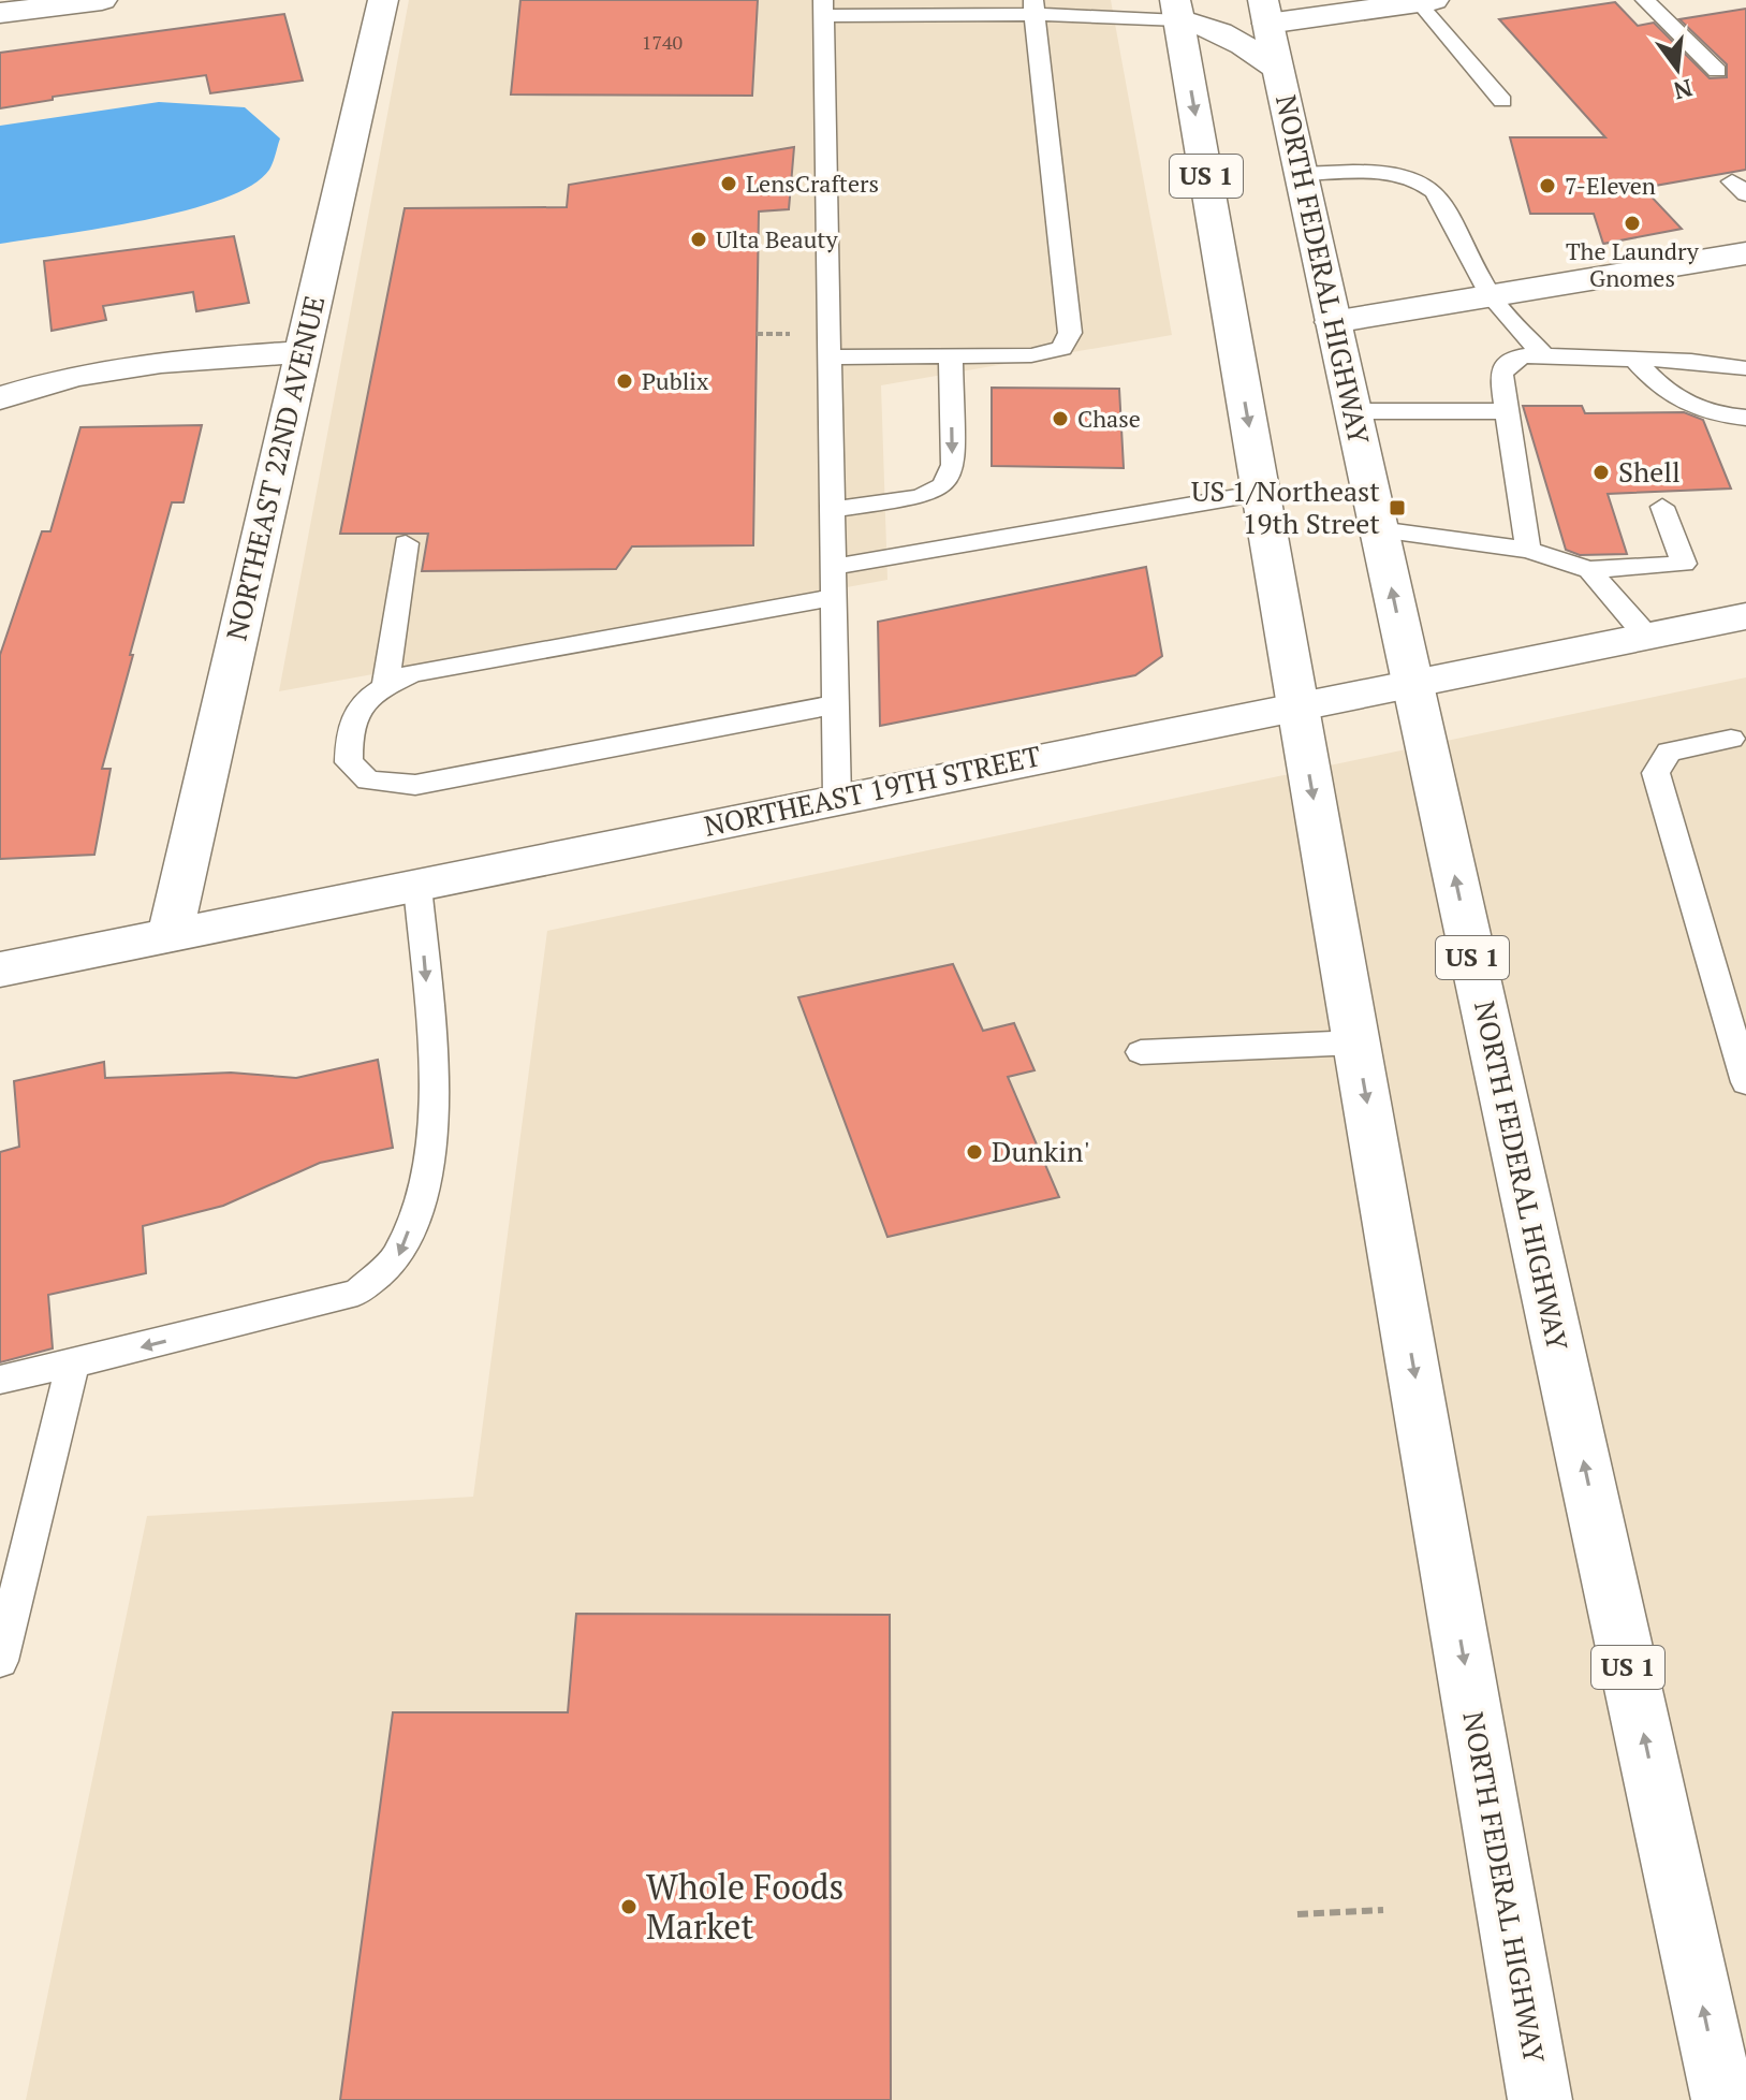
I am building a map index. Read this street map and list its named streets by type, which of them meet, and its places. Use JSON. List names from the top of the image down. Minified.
{"streets":{"main road":["US 1","NORTH FEDERAL HIGHWAY","NORTHEAST 22ND AVENUE","NORTHEAST 19TH STREET"]},"crossings":[["NORTH FEDERAL HIGHWAY","NORTHEAST 19TH STREET"],["NORTHEAST 22ND AVENUE","NORTHEAST 19TH STREET"]],"places":{"other":["LensCrafters","7-Eleven","The Laundry Gnomes","Ulta Beauty","Publix","Chase","Shell","Dunkin'","Whole Foods Market"],"transit":["US 1/Northeast 19th Street"]},"house_numbers":["1740"],"north":"bottom"}
